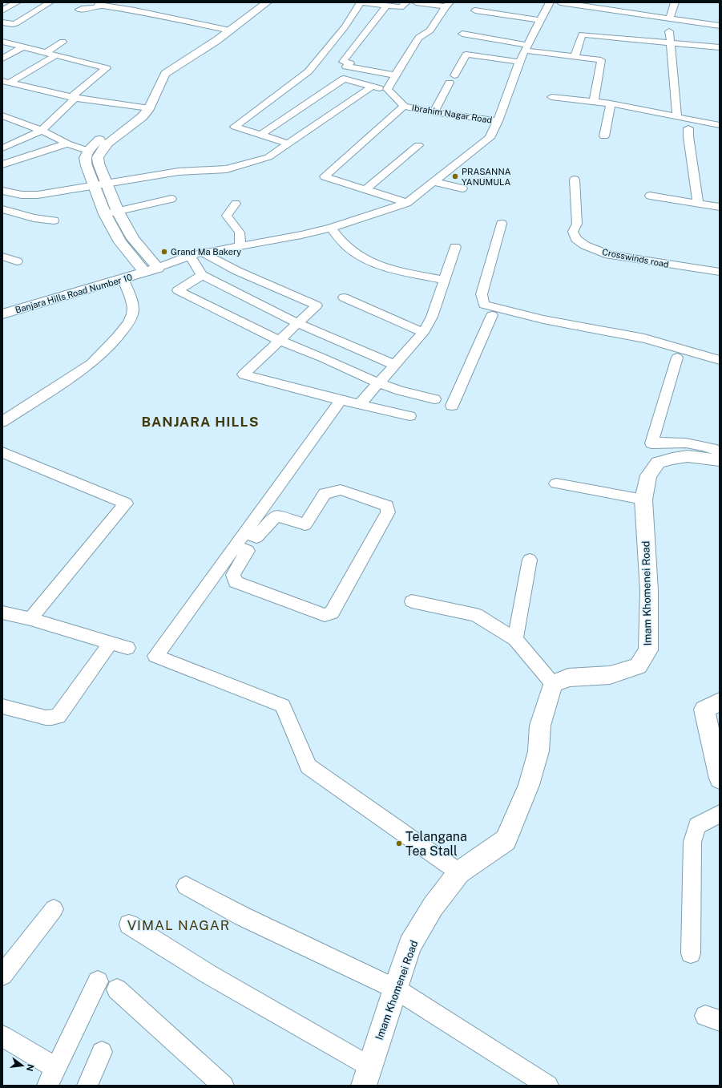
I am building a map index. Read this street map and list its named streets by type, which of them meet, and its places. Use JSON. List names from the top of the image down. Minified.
{"streets":{"main road":["Banjara Hills Road Number 10","Imam Khomenei Road"],"street":["Ibrahim Nagar Road","Crosswinds road"]},"districts":["BANJARA HILLS","VIMAL NAGAR"],"places":["PRASANNA YANUMULA","Grand Ma Bakery","Telangana Tea Stall"],"north":"right"}
